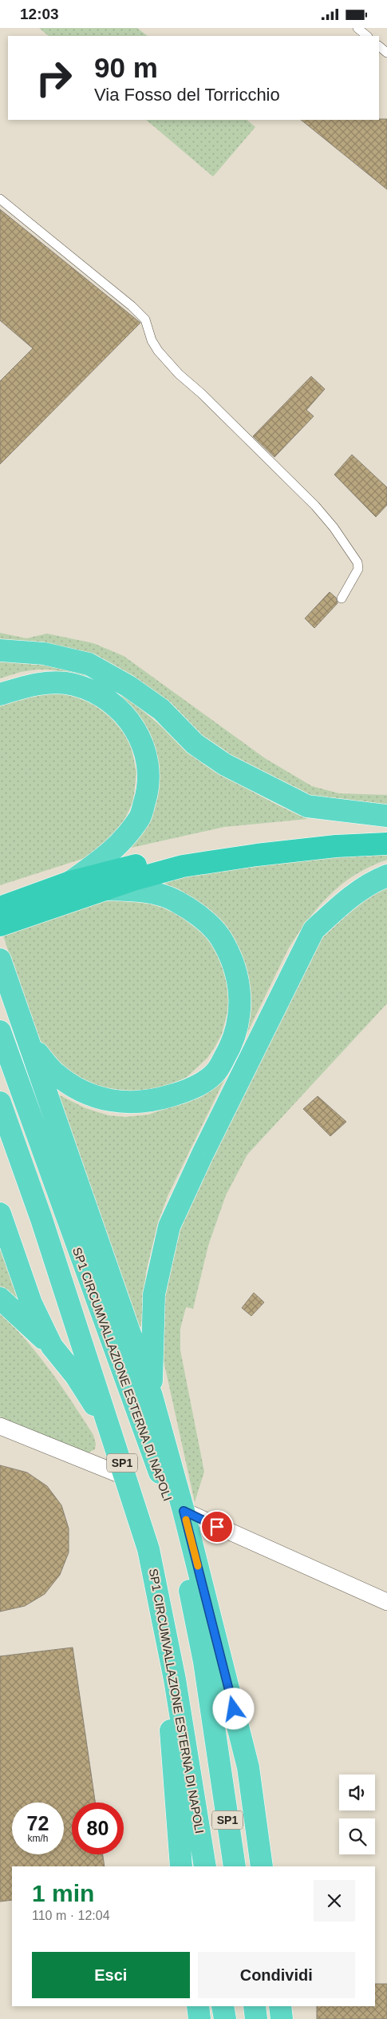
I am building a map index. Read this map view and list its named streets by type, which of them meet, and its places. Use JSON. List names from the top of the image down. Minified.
{"streets":{"highway":["SP1 CIRCUMVALLAZIONE ESTERNA DI NAPOLI","SP1"]},"crossings":[["SP1 CIRCUMVALLAZIONE ESTERNA DI NAPOLI","SP1"]],"page":{"status":"12:03","turn":["90 m","Via Fosso del Torricchio"],"speed":"72 km/h","limit":"80","heading":["1 min","110 m · 12:04"],"buttons":["Esci","Condividi"]}}
